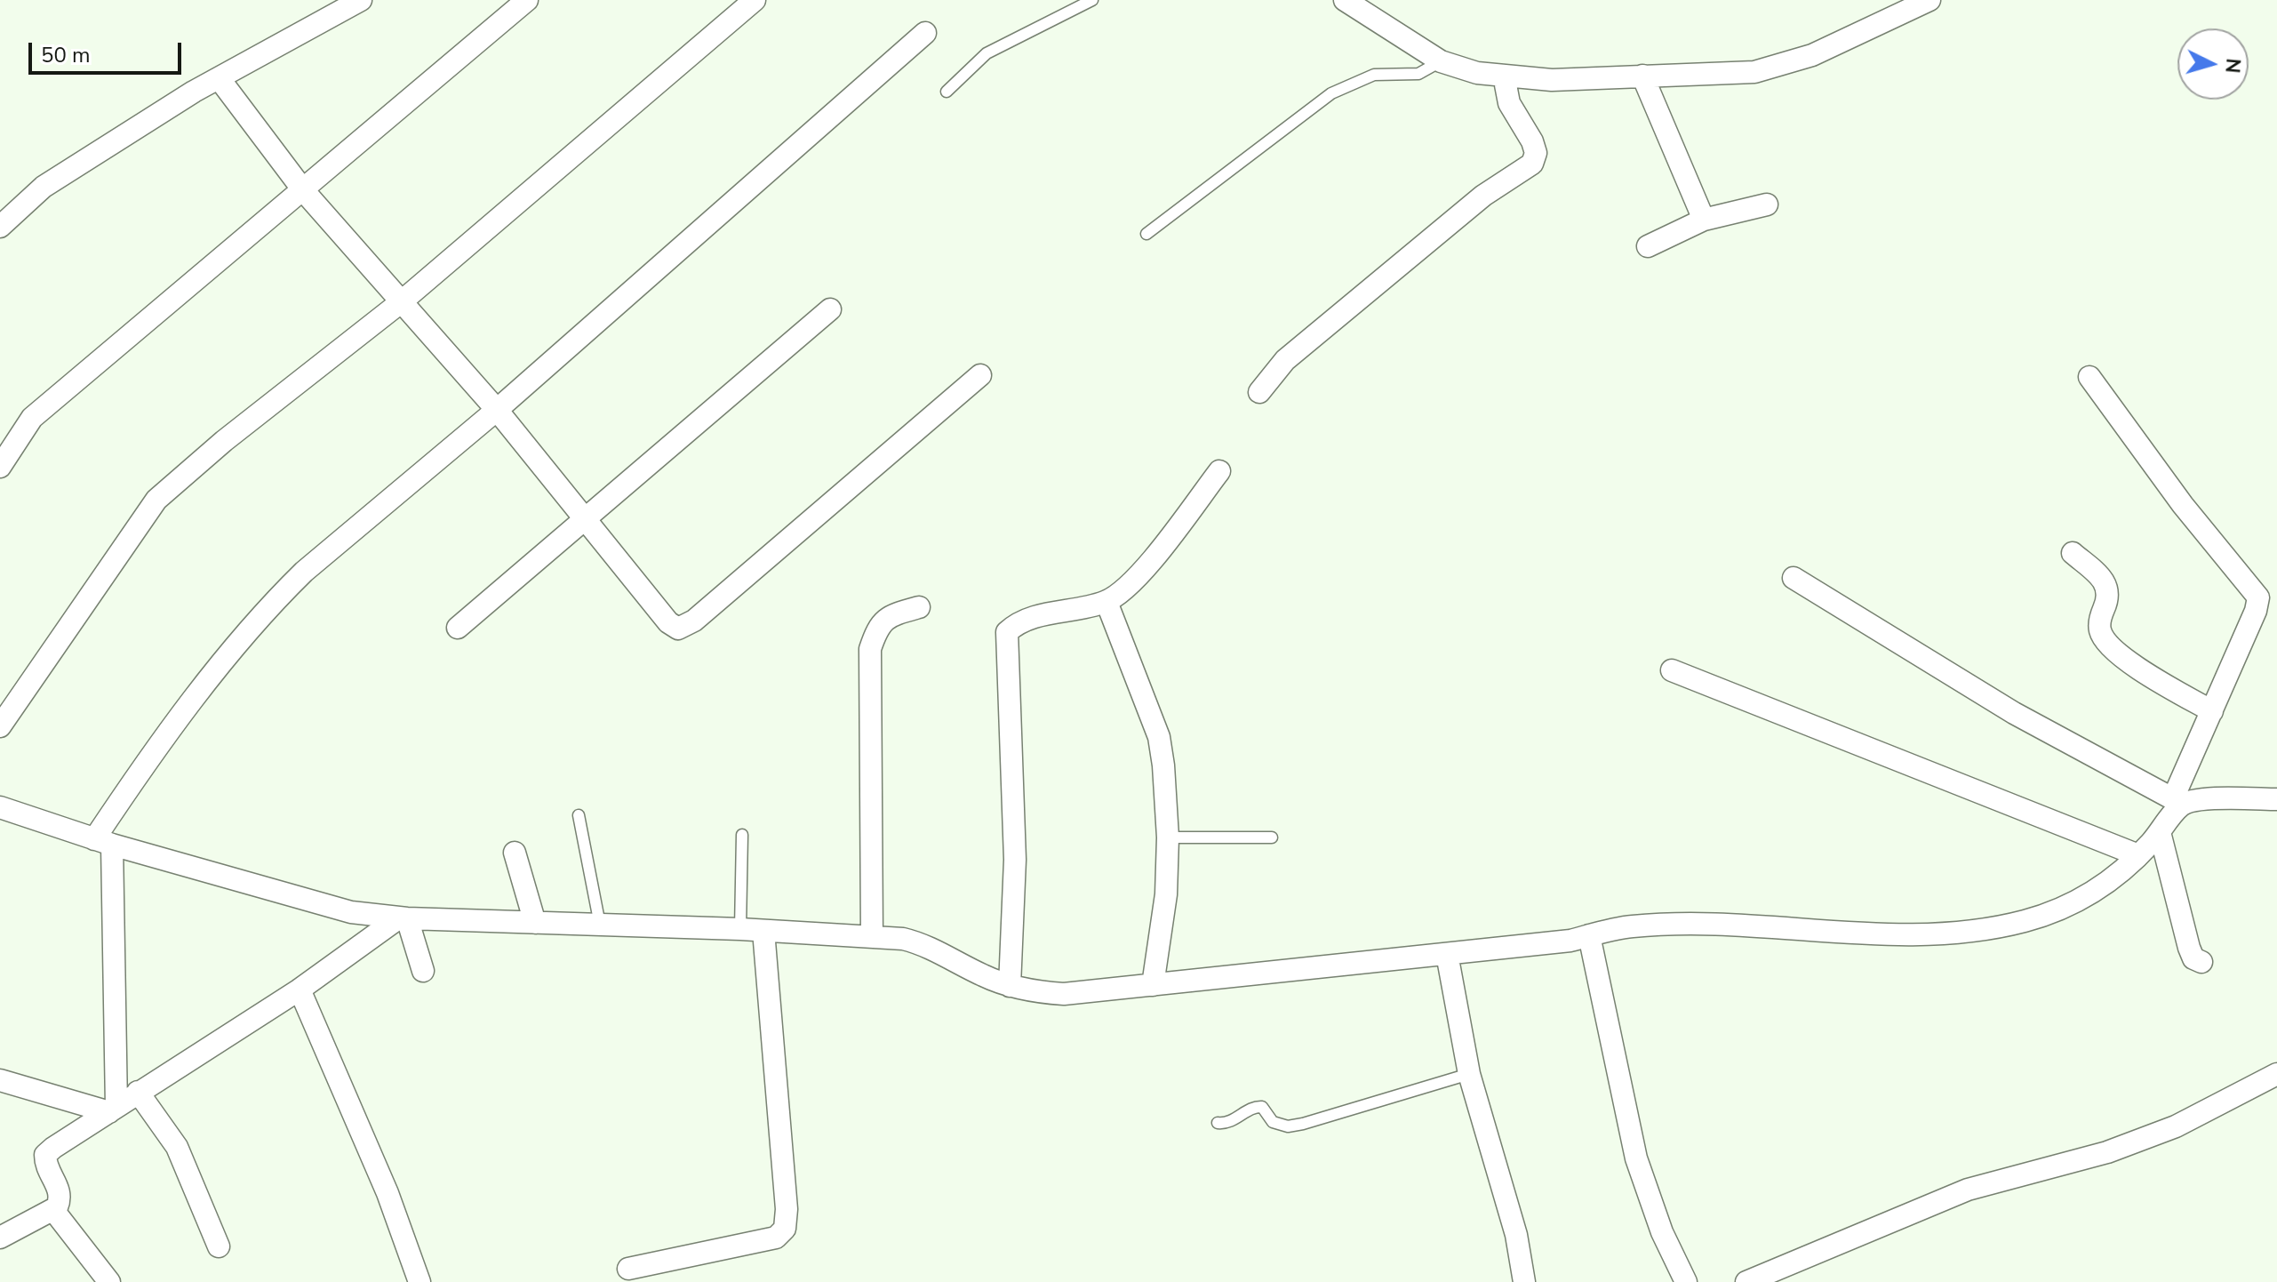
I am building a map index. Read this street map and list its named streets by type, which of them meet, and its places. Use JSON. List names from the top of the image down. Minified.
{"scale_bar":"50 m","north":"right"}
